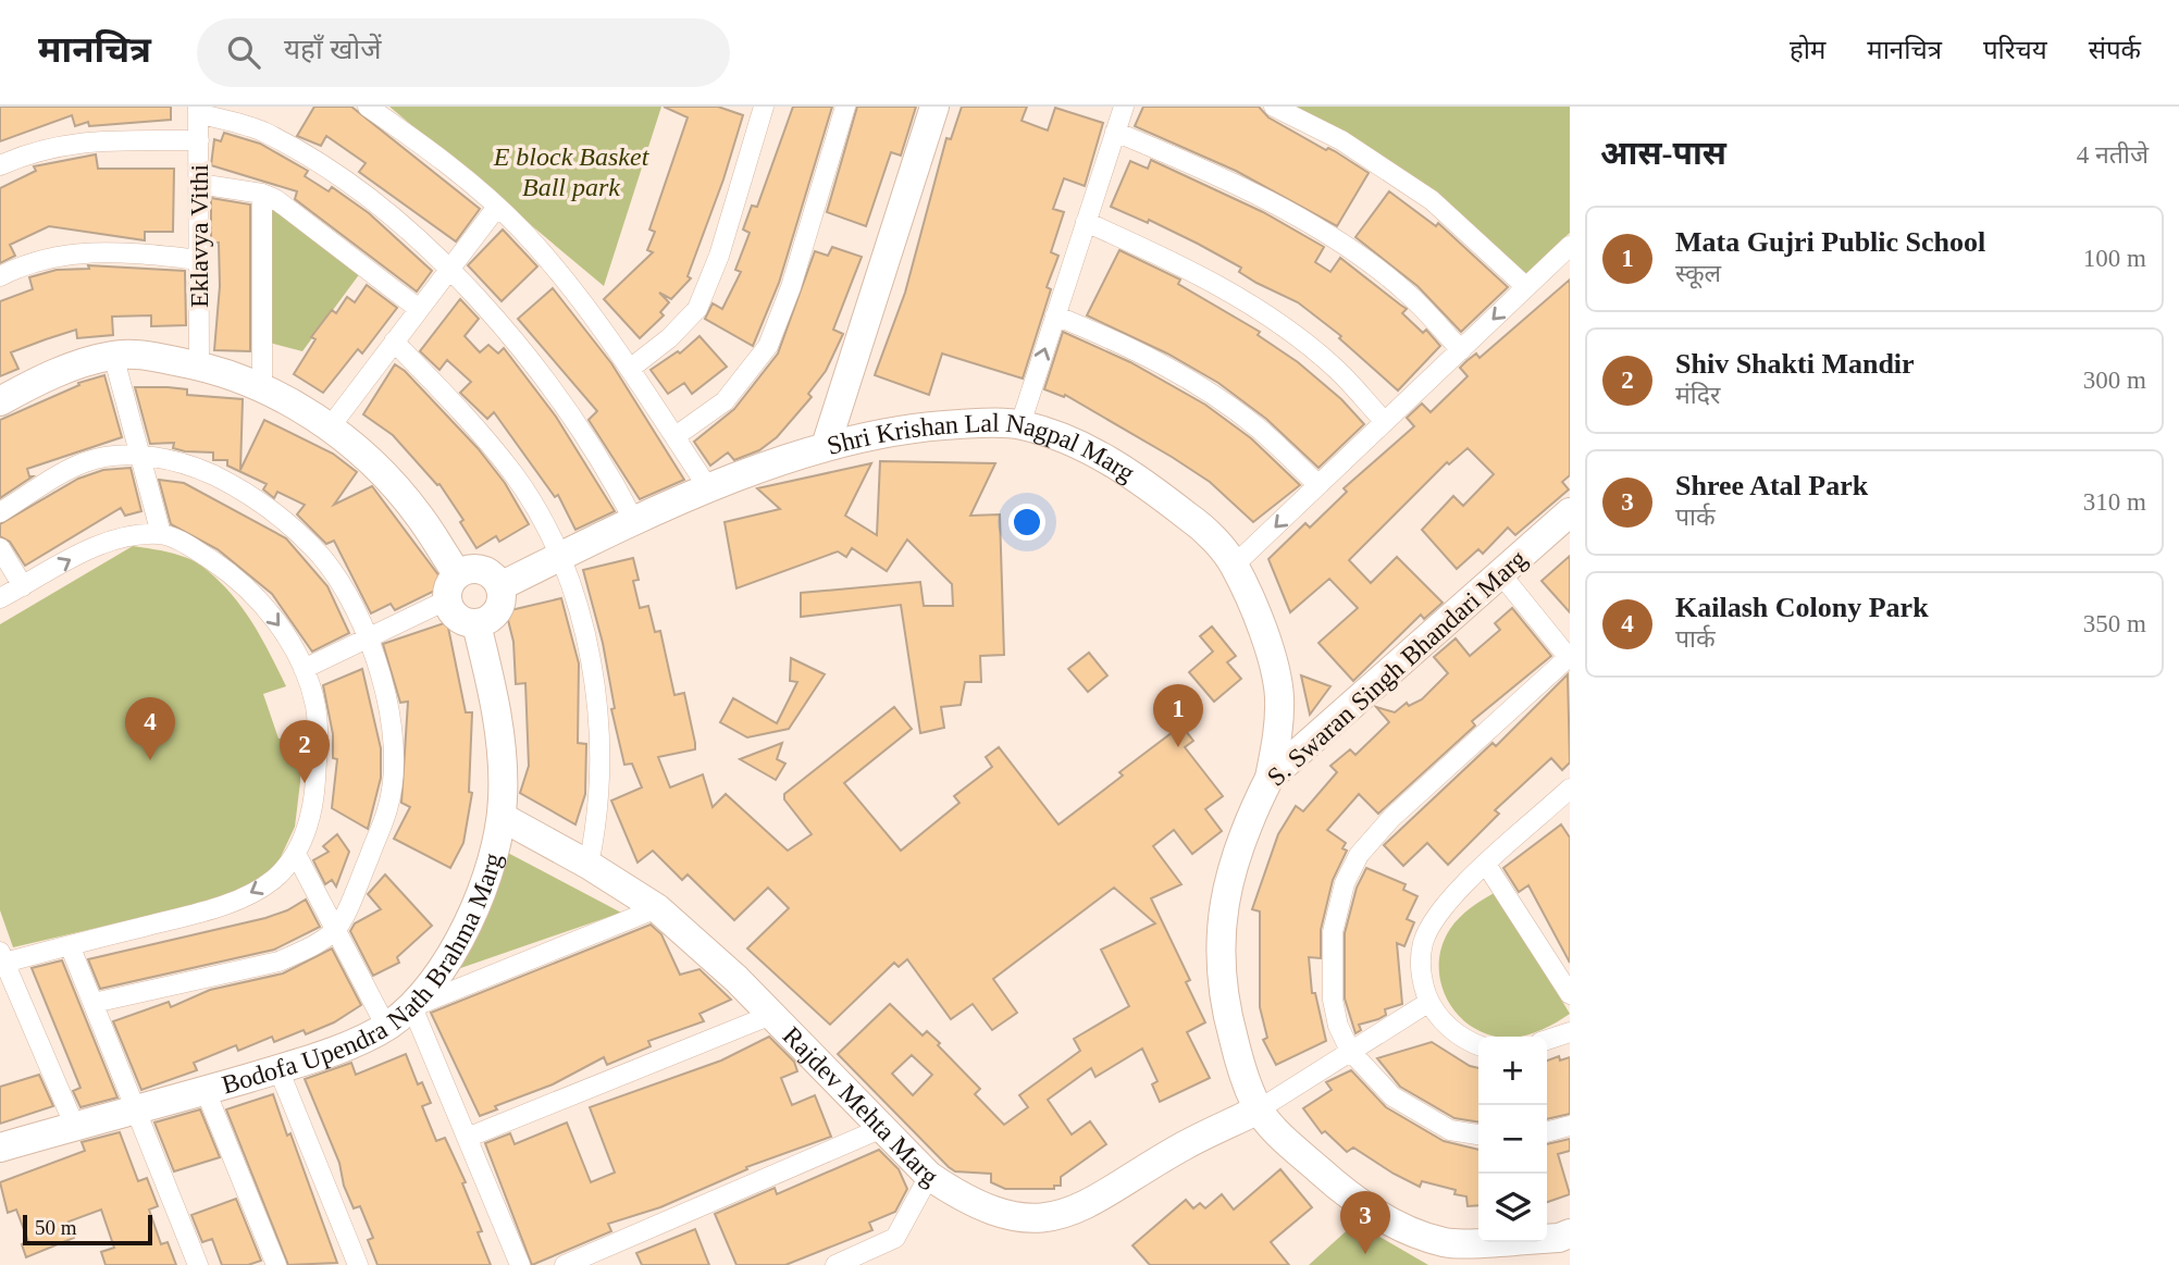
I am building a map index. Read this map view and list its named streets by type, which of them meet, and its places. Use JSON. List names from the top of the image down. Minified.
{"streets":{"street":["Eklavya Vithi","Shri Krishan Lal Nagpal Marg","S. Swaran Singh Bhandari Marg","Bodofa Upendra Nath Brahma Marg","Rajdev Mehta Marg"]},"crossings":[["Shri Krishan Lal Nagpal Marg","S. Swaran Singh Bhandari Marg"],["S. Swaran Singh Bhandari Marg","Rajdev Mehta Marg"],["Bodofa Upendra Nath Brahma Marg","Rajdev Mehta Marg"]],"parks":["E block Basket Ball park"],"scale_bar":"50 m","page":{"header":"मानचित्र","search":"यहाँ खोजें","nav":["होम","मानचित्र","परिचय","संपर्क"],"heading":["आस-पास","4 नतीजे"],"list":[{"mark":"1","name":"Mata Gujri Public School","note":"स्कूल","value":"100 m"},{"mark":"2","name":"Shiv Shakti Mandir","note":"मंदिर","value":"300 m"},{"mark":"3","name":"Shree Atal Park","note":"पार्क","value":"310 m"},{"mark":"4","name":"Kailash Colony Park","note":"पार्क","value":"350 m"}],"pins":["1","4","2","3"],"map_buttons":["+","−"],"scale":"50 m"}}
